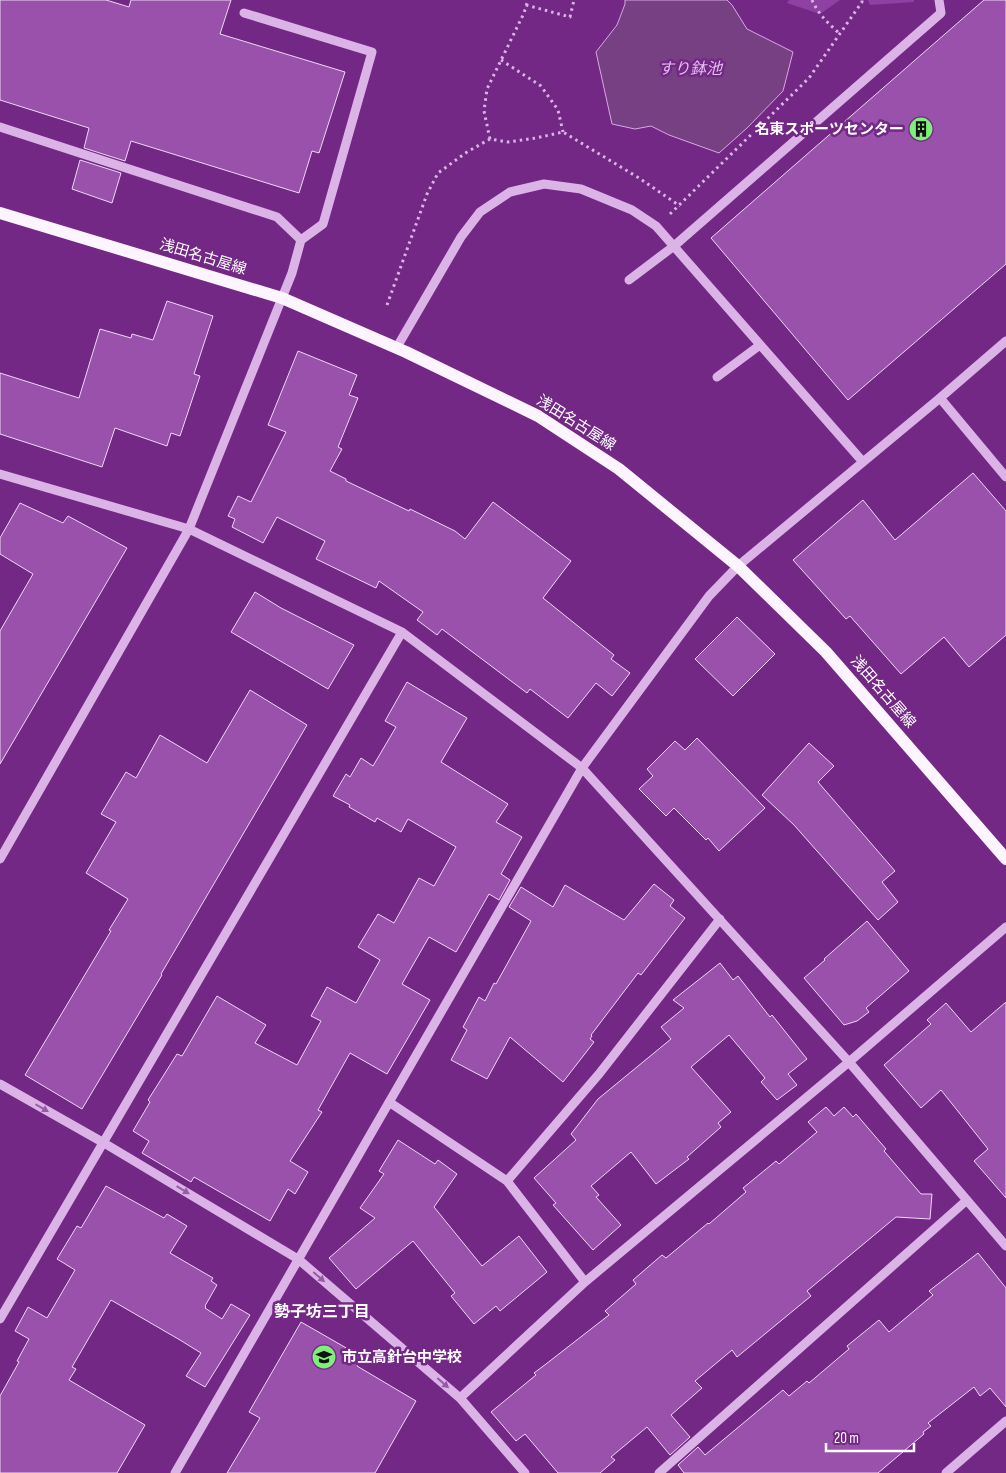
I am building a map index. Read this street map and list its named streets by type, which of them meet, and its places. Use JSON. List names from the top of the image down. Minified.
{"streets":{"main road":["浅田名古屋線"]},"districts":["勢子坊三丁目"],"water":["すり鉢池"],"places":{"building":["名東スポーツセンター"],"school or university":["市立高針台中学校"]},"scale_bar":"20 m"}
